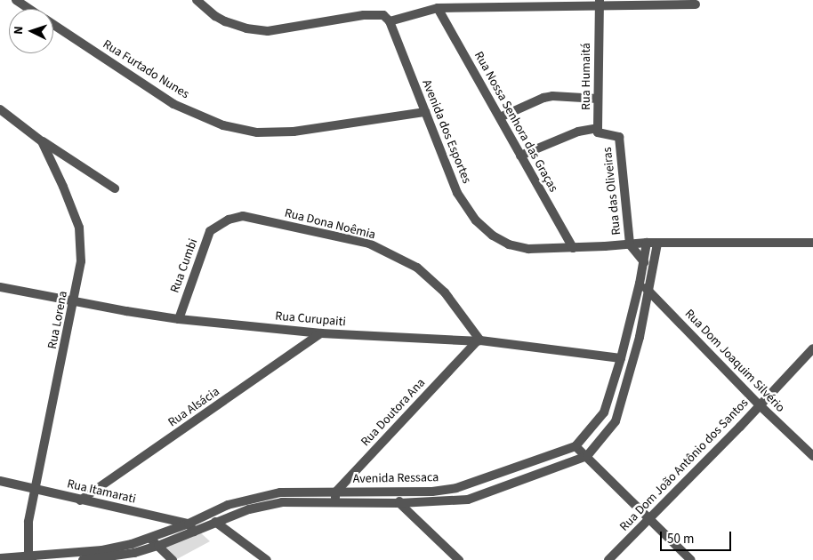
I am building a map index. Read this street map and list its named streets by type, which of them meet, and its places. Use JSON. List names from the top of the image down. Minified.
{"streets":{"street":["Rua Furtado Nunes","Rua Humaitá","Rua Nossa Senhora das Graças","Avenida dos Esportes","Rua das Oliveiras","Rua Dona Noêmia","Rua Cumbi","Rua Curupaiti","Rua Lorena","Rua Dom Joaquim Silvério","Rua Alsácia","Rua Doutora Ana","Rua Dom João Antônio dos Santos","Avenida Ressaca","Rua Itamarati"]},"crossings":[["Rua Furtado Nunes","Avenida dos Esportes"],["Rua Humaitá","Rua das Oliveiras"],["Rua Nossa Senhora das Graças","Avenida dos Esportes"],["Avenida dos Esportes","Rua das Oliveiras"],["Avenida dos Esportes","Avenida Ressaca"],["Rua Dona Noêmia","Rua Cumbi"],["Rua Dona Noêmia","Rua Curupaiti"],["Rua Dona Noêmia","Rua Doutora Ana"],["Rua Cumbi","Rua Curupaiti"],["Rua Curupaiti","Rua Lorena"],["Rua Curupaiti","Rua Alsácia"],["Rua Curupaiti","Rua Doutora Ana"],["Rua Curupaiti","Avenida Ressaca"],["Rua Lorena","Avenida Ressaca"],["Rua Lorena","Rua Itamarati"],["Rua Dom Joaquim Silvério","Rua Dom João Antônio dos Santos"],["Rua Dom Joaquim Silvério","Avenida Ressaca"],["Rua Alsácia","Rua Itamarati"],["Rua Doutora Ana","Avenida Ressaca"],["Avenida Ressaca","Rua Itamarati"]],"scale_bar":"50 m","north":"left"}
